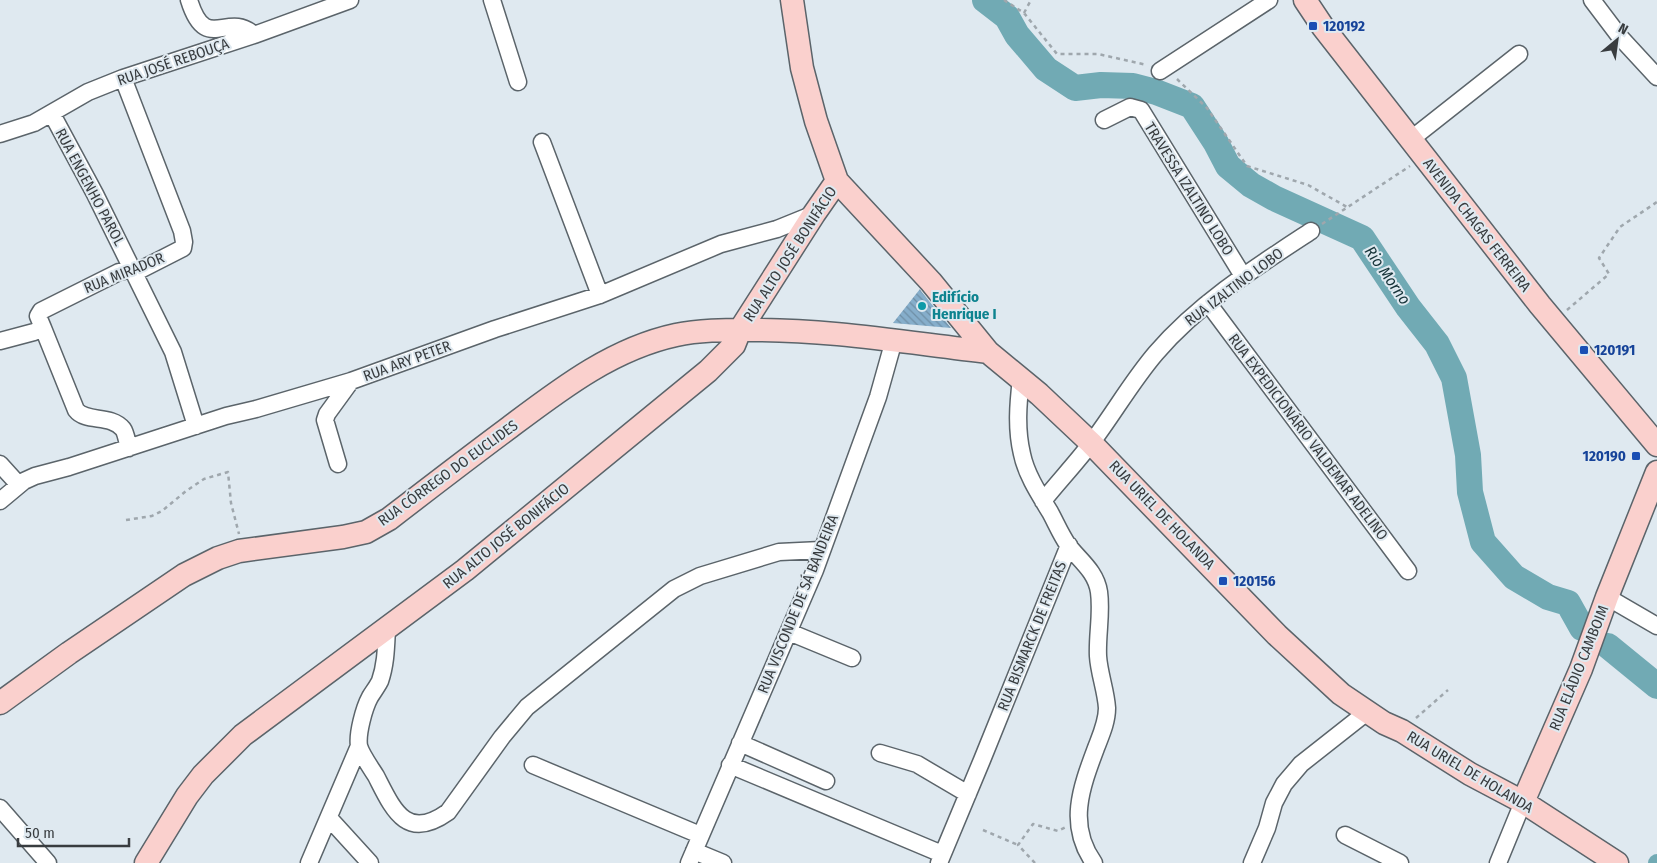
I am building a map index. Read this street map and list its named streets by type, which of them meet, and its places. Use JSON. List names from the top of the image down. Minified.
{"streets":{"main road":["AVENIDA CHAGAS FERREIRA","RUA ALTO JOSÉ BONIFÁCIO","RUA CÓRREGO DO EUCLIDES","RUA URIEL DE HOLANDA","RUA ELÁDIO CAMBOIM"],"street":["RUA JOSÉ REBOUÇA","RUA ENGENHO PAROL","TRAVESSA IZALTINO LOBO","RUA MIRADOR","RUA IZALTINO LOBO","RUA ARY PETER","RUA EXPEDICIONÁRIO VALDEMAR ADELINO","RUA VISCONDE DE SÁ BANDEIRA","RUA BISMARCK DE FREITAS"]},"crossings":[["RUA JOSÉ REBOUÇA","RUA ENGENHO PAROL"],["RUA JOSÉ REBOUÇA","RUA MIRADOR"],["RUA ENGENHO PAROL","RUA MIRADOR"],["RUA ENGENHO PAROL","RUA ARY PETER"],["TRAVESSA IZALTINO LOBO","RUA IZALTINO LOBO"],["RUA ALTO JOSÉ BONIFÁCIO","RUA ARY PETER"],["RUA ALTO JOSÉ BONIFÁCIO","RUA CÓRREGO DO EUCLIDES"],["RUA ALTO JOSÉ BONIFÁCIO","RUA URIEL DE HOLANDA"],["RUA IZALTINO LOBO","RUA EXPEDICIONÁRIO VALDEMAR ADELINO"],["RUA IZALTINO LOBO","RUA URIEL DE HOLANDA"],["RUA IZALTINO LOBO","RUA BISMARCK DE FREITAS"],["RUA URIEL DE HOLANDA","RUA BISMARCK DE FREITAS"],["RUA URIEL DE HOLANDA","RUA ELÁDIO CAMBOIM"]],"water":["Rio Morno"],"places":{"transit":["120192","120191","120190","120156"],"other":["Edifício Henrique I"]},"scale_bar":"50 m","north":"top right"}
